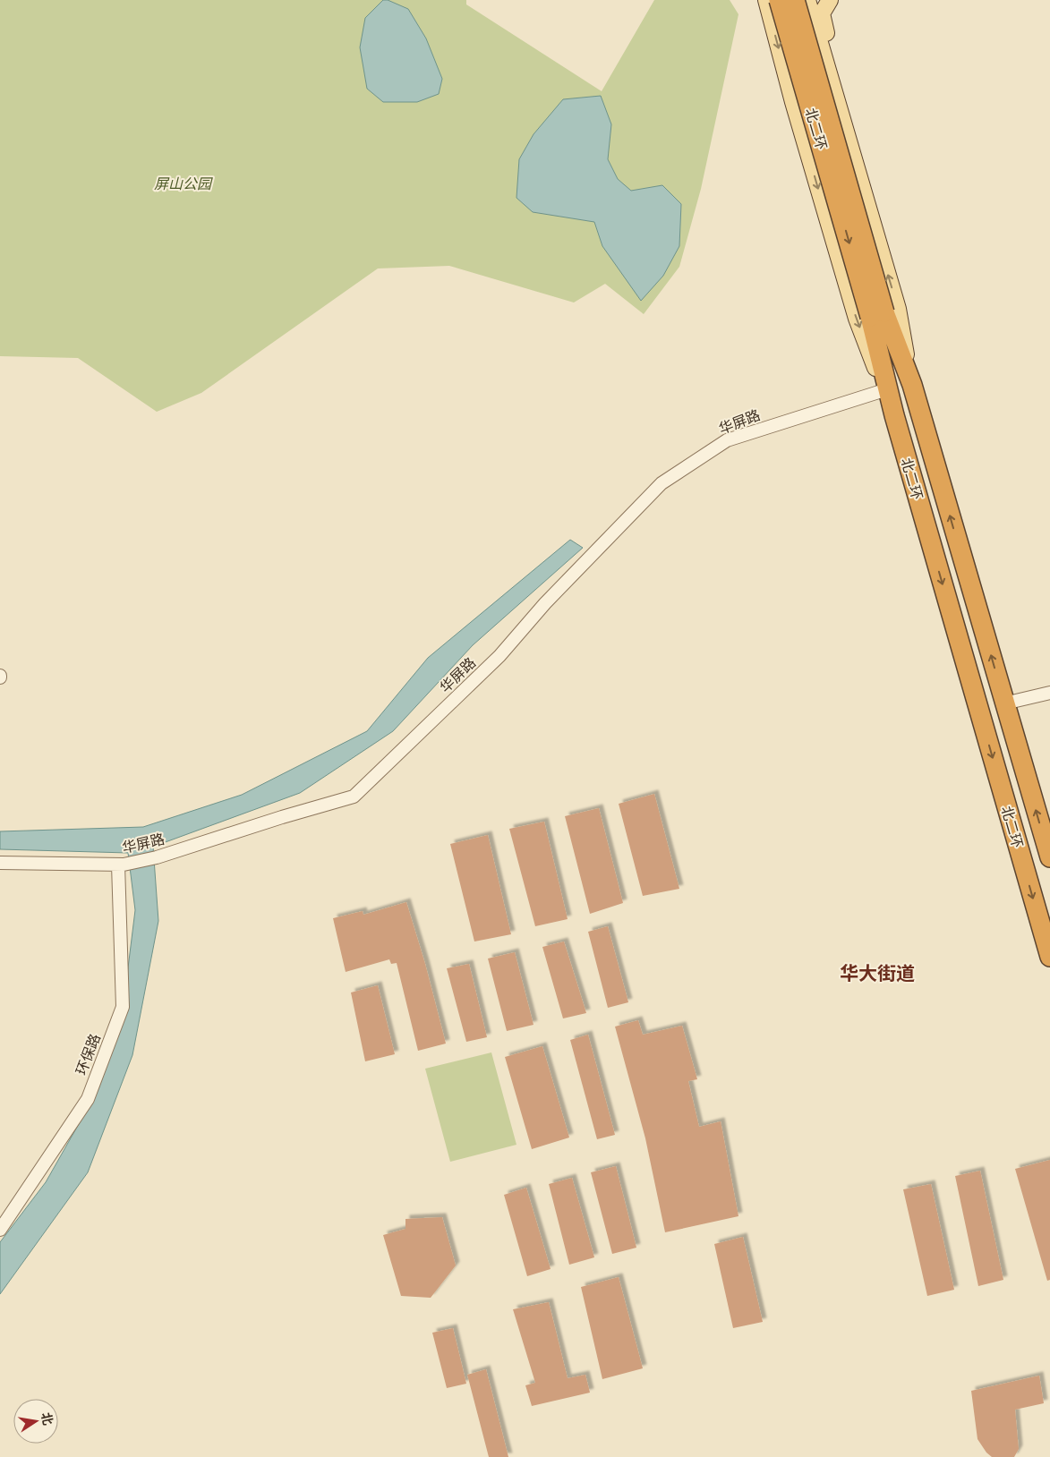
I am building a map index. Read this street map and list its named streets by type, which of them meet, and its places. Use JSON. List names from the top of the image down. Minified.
{"streets":{"highway":["北二环"],"street":["华屏路","环保路"]},"crossings":[["华屏路","环保路"]],"districts":["华大街道"],"parks":["屏山公园"],"north":"right"}
